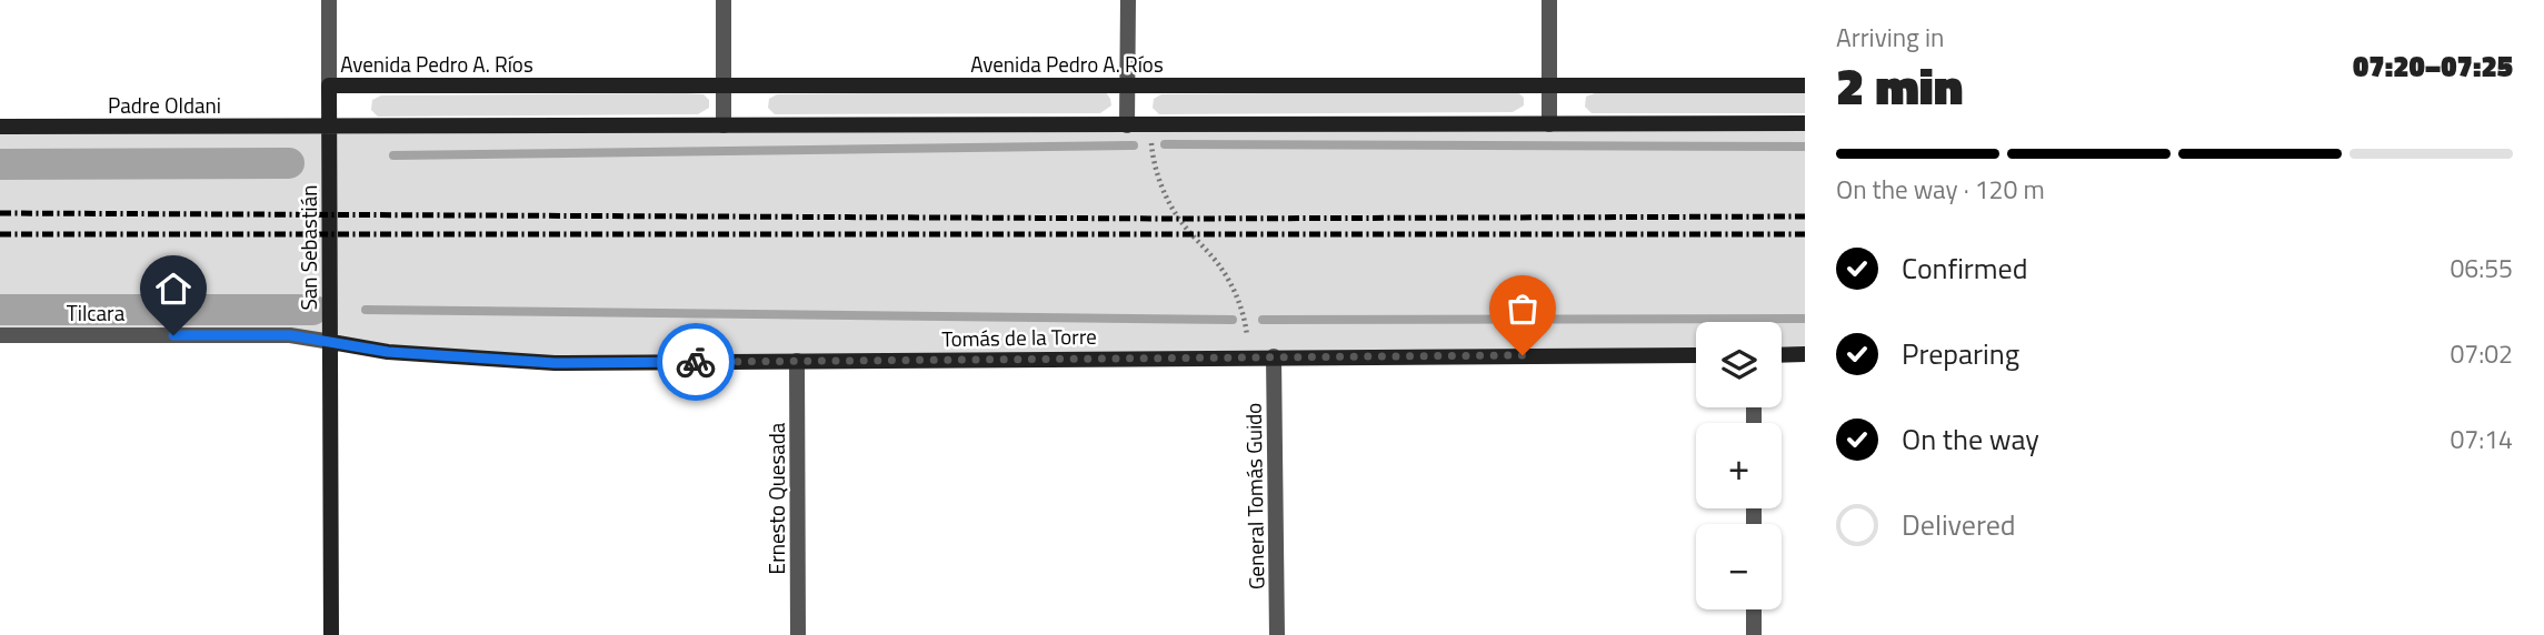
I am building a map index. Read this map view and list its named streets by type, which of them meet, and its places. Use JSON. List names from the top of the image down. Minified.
{"streets":{"main road":["Avenida Pedro A. Ríos","Padre Oldani","San Sebastián","Tomás de la Torre"],"street":["Tilcara","General Tomás Guido","Ernesto Quesada"]},"crossings":[["Avenida Pedro A. Ríos","San Sebastián"],["Padre Oldani","San Sebastián"],["San Sebastián","Tilcara"],["San Sebastián","Tomás de la Torre"],["Tilcara","Tomás de la Torre"],["Tomás de la Torre","General Tomás Guido"],["Tomás de la Torre","Ernesto Quesada"]],"page":{"heading":["2 min","Arriving in","07:20–07:25"],"bar":"On the way · 120 m","list":[["Confirmed","06:55"],["Preparing","07:02"],["On the way","07:14"],"Delivered"],"map_buttons":["+","−"]}}
